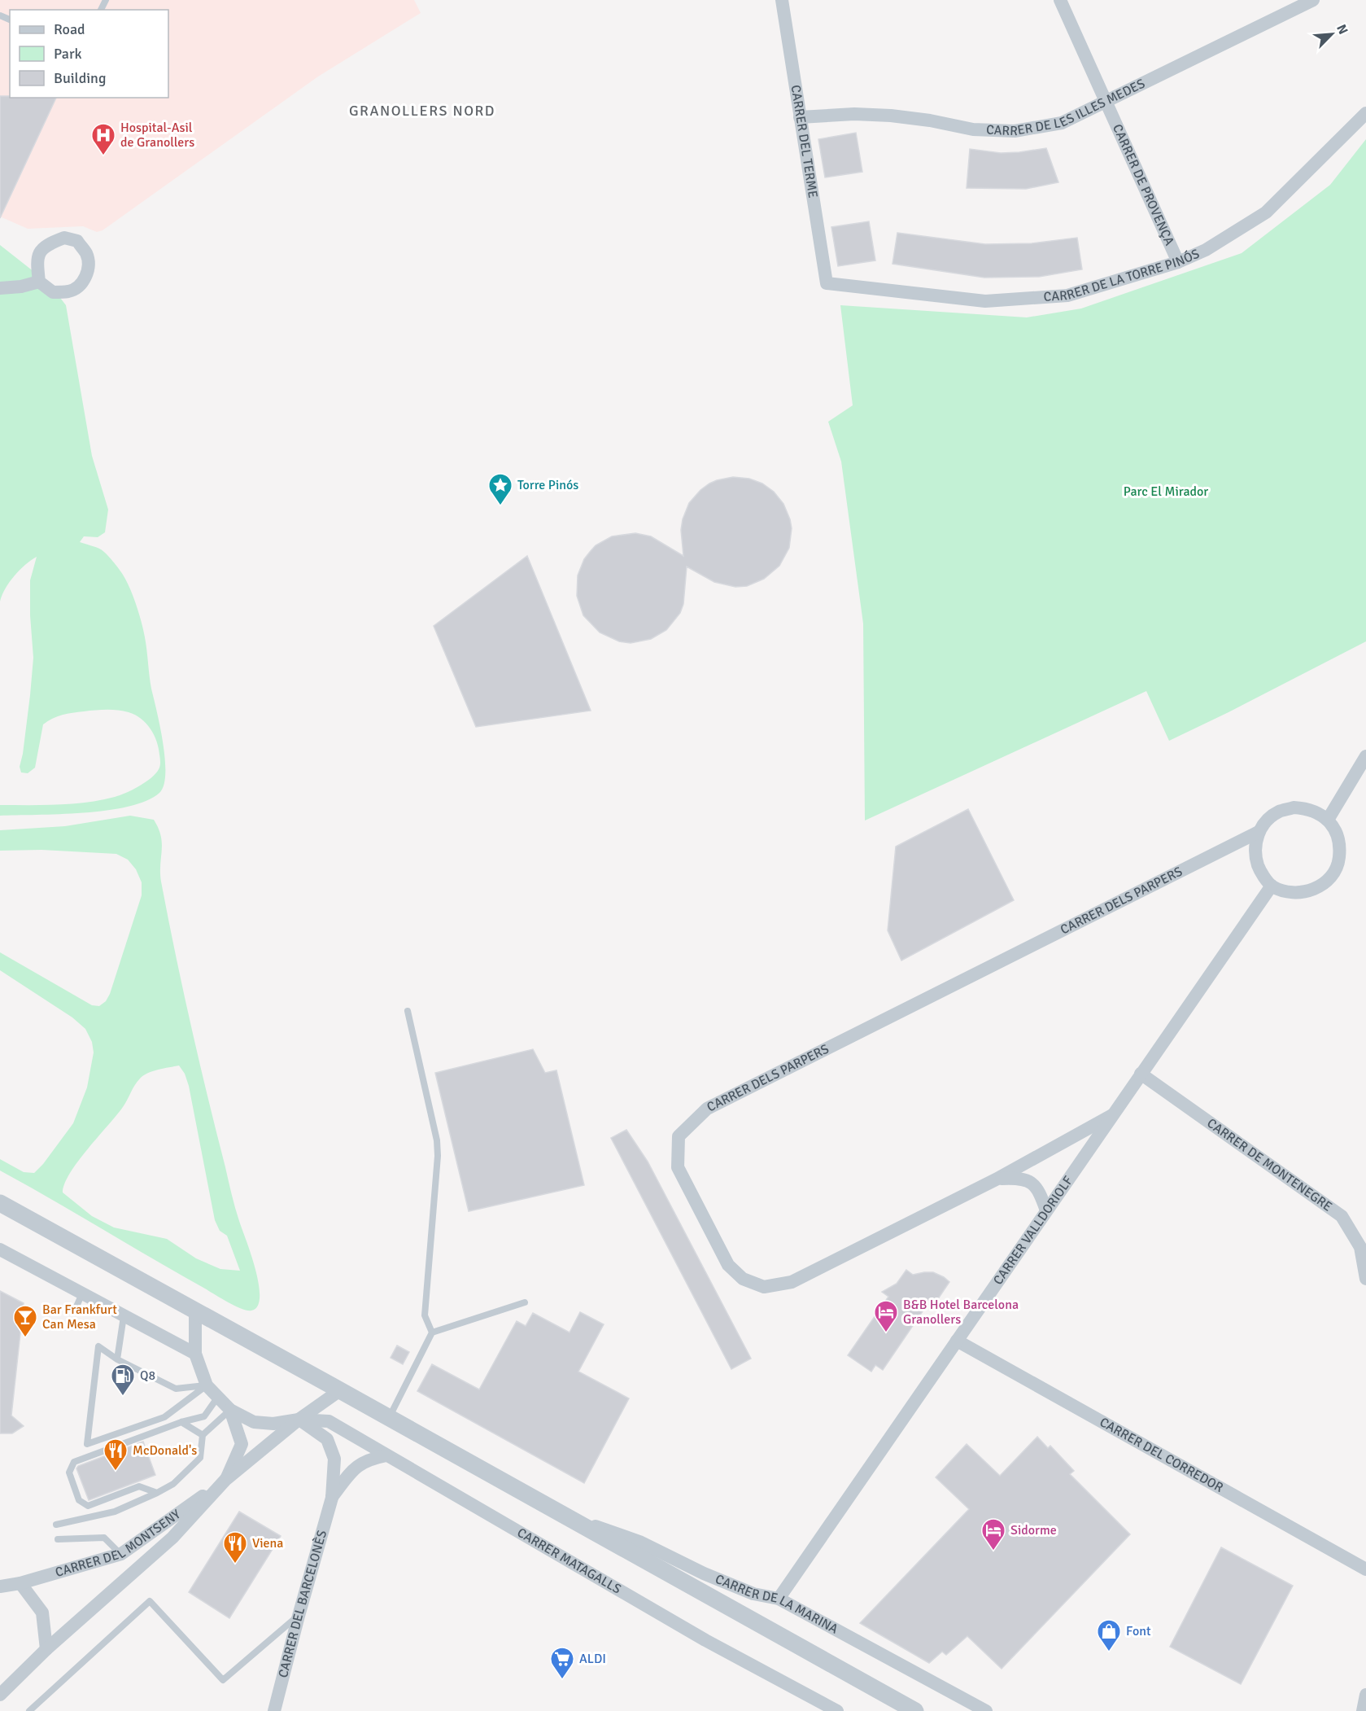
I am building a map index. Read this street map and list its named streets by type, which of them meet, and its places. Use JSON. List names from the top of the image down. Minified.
{"streets":{"street":["CARRER DE LES ILLES MEDES","CARRER DEL TERME","CARRER DE PROVENÇA","CARRER DE LA TORRE PINÓS","CARRER DELS PARPERS","CARRER DE MONTENEGRE","CARRER VALLDORIOLF","CARRER DEL CORREDOR","CARRER DEL MONTSENY","CARRER MATAGALLS","CARRER DEL BARCELONÈS","CARRER DE LA MARINA"]},"crossings":[["CARRER DE LES ILLES MEDES","CARRER DEL TERME"],["CARRER DE LES ILLES MEDES","CARRER DE PROVENÇA"],["CARRER DEL TERME","CARRER DE LA TORRE PINÓS"],["CARRER DE PROVENÇA","CARRER DE LA TORRE PINÓS"],["CARRER DELS PARPERS","CARRER VALLDORIOLF"],["CARRER DE MONTENEGRE","CARRER VALLDORIOLF"],["CARRER VALLDORIOLF","CARRER DEL CORREDOR"],["CARRER VALLDORIOLF","CARRER DE LA MARINA"],["CARRER MATAGALLS","CARRER DEL BARCELONÈS"]],"districts":["GRANOLLERS NORD"],"parks":["Parc El Mirador"],"places":{"hospital":["Hospital-Asil de Granollers"],"place":["Torre Pinós"],"hotel":["B&B Hotel Barcelona Granollers","Sidorme"],"bar":["Bar Frankfurt Can Mesa"],"fuel station":["Q8"],"restaurant":["McDonald's","Viena"],"shop":["Font"],"supermarket":["ALDI"]},"legend":["Road","Park","Building"],"north":"top right"}
